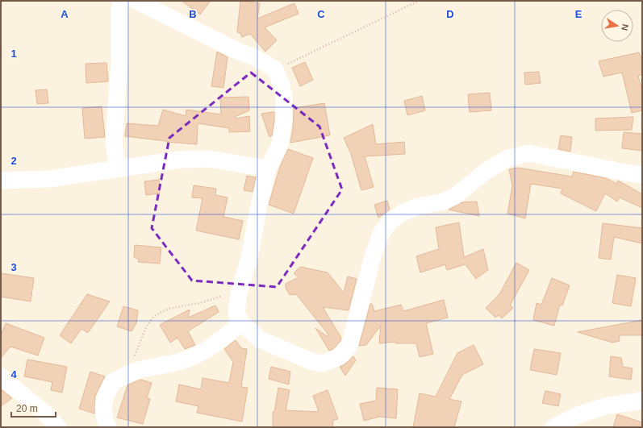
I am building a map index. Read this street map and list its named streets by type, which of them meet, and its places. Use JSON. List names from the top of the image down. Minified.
{"scale_bar":"20 m","north":"right","grid":{"columns":["A","B","C","D","E"],"rows":["1","2","3","4"]}}
